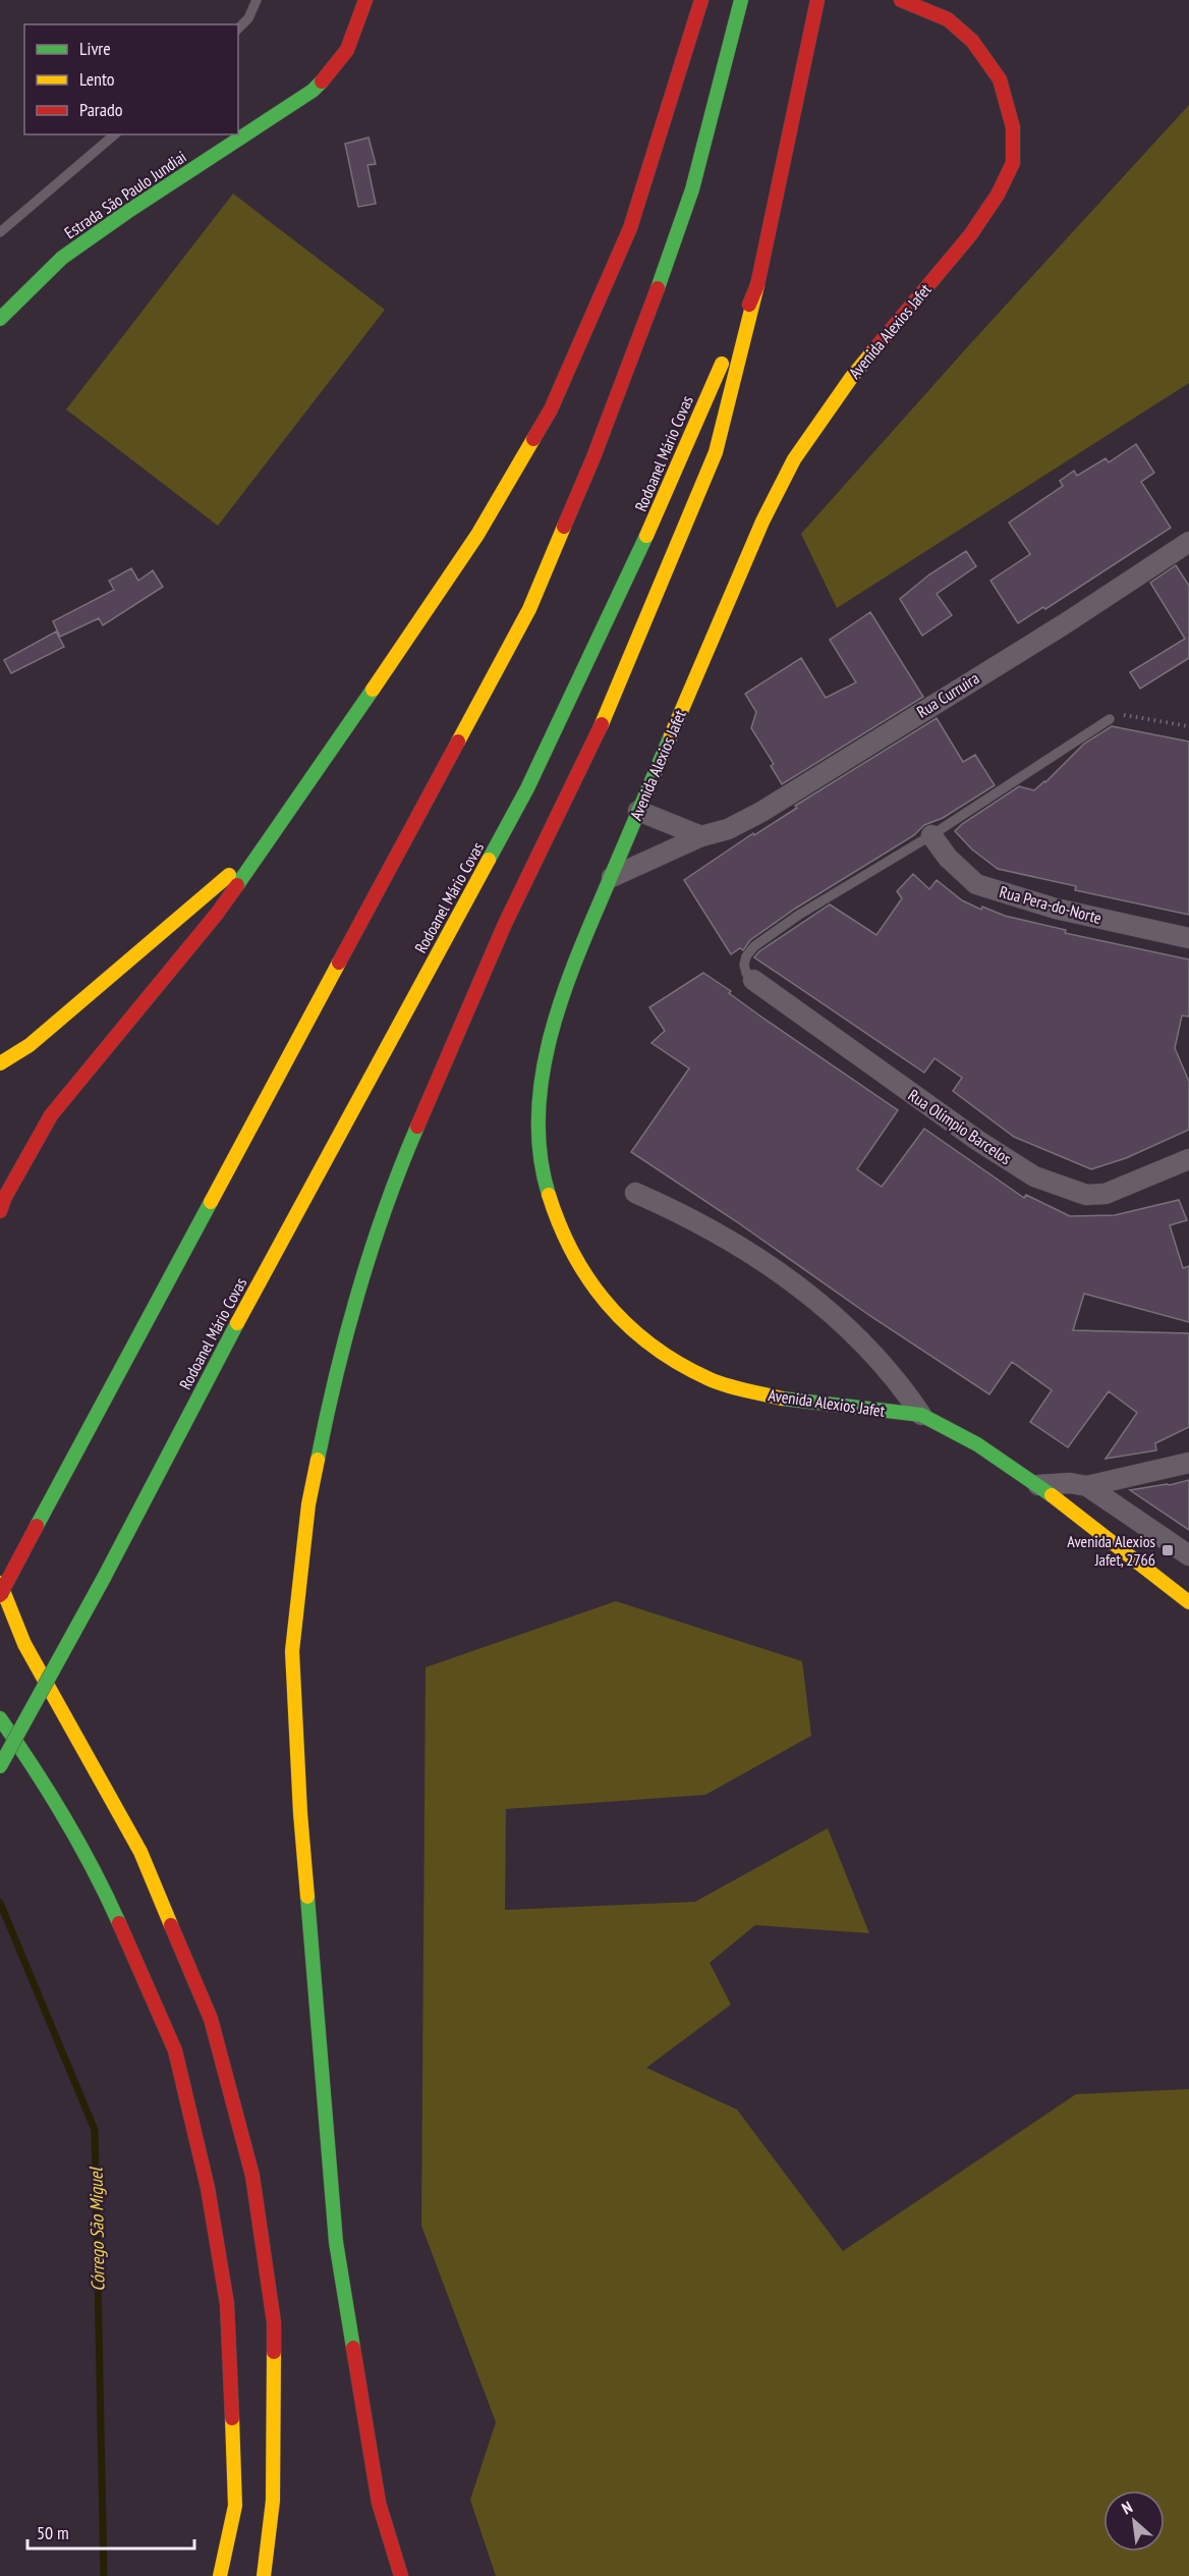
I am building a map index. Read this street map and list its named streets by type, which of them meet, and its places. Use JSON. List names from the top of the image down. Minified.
{"streets":{"main road":["Estrada São Paulo Jundiai","Avenida Alexios Jafet","Rodoanel Mário Covas"],"street":["Rua Curruira","Rua Pera-do-Norte","Rua Olímpio Barcelos"]},"crossings":[["Avenida Alexios Jafet","Rua Curruira"]],"water":["Córrego São Miguel"],"places":{"transit":["Avenida Alexios Jafet, 2766"]},"legend":["Livre","Lento","Parado"],"scale_bar":"50 m","north":"top left"}
